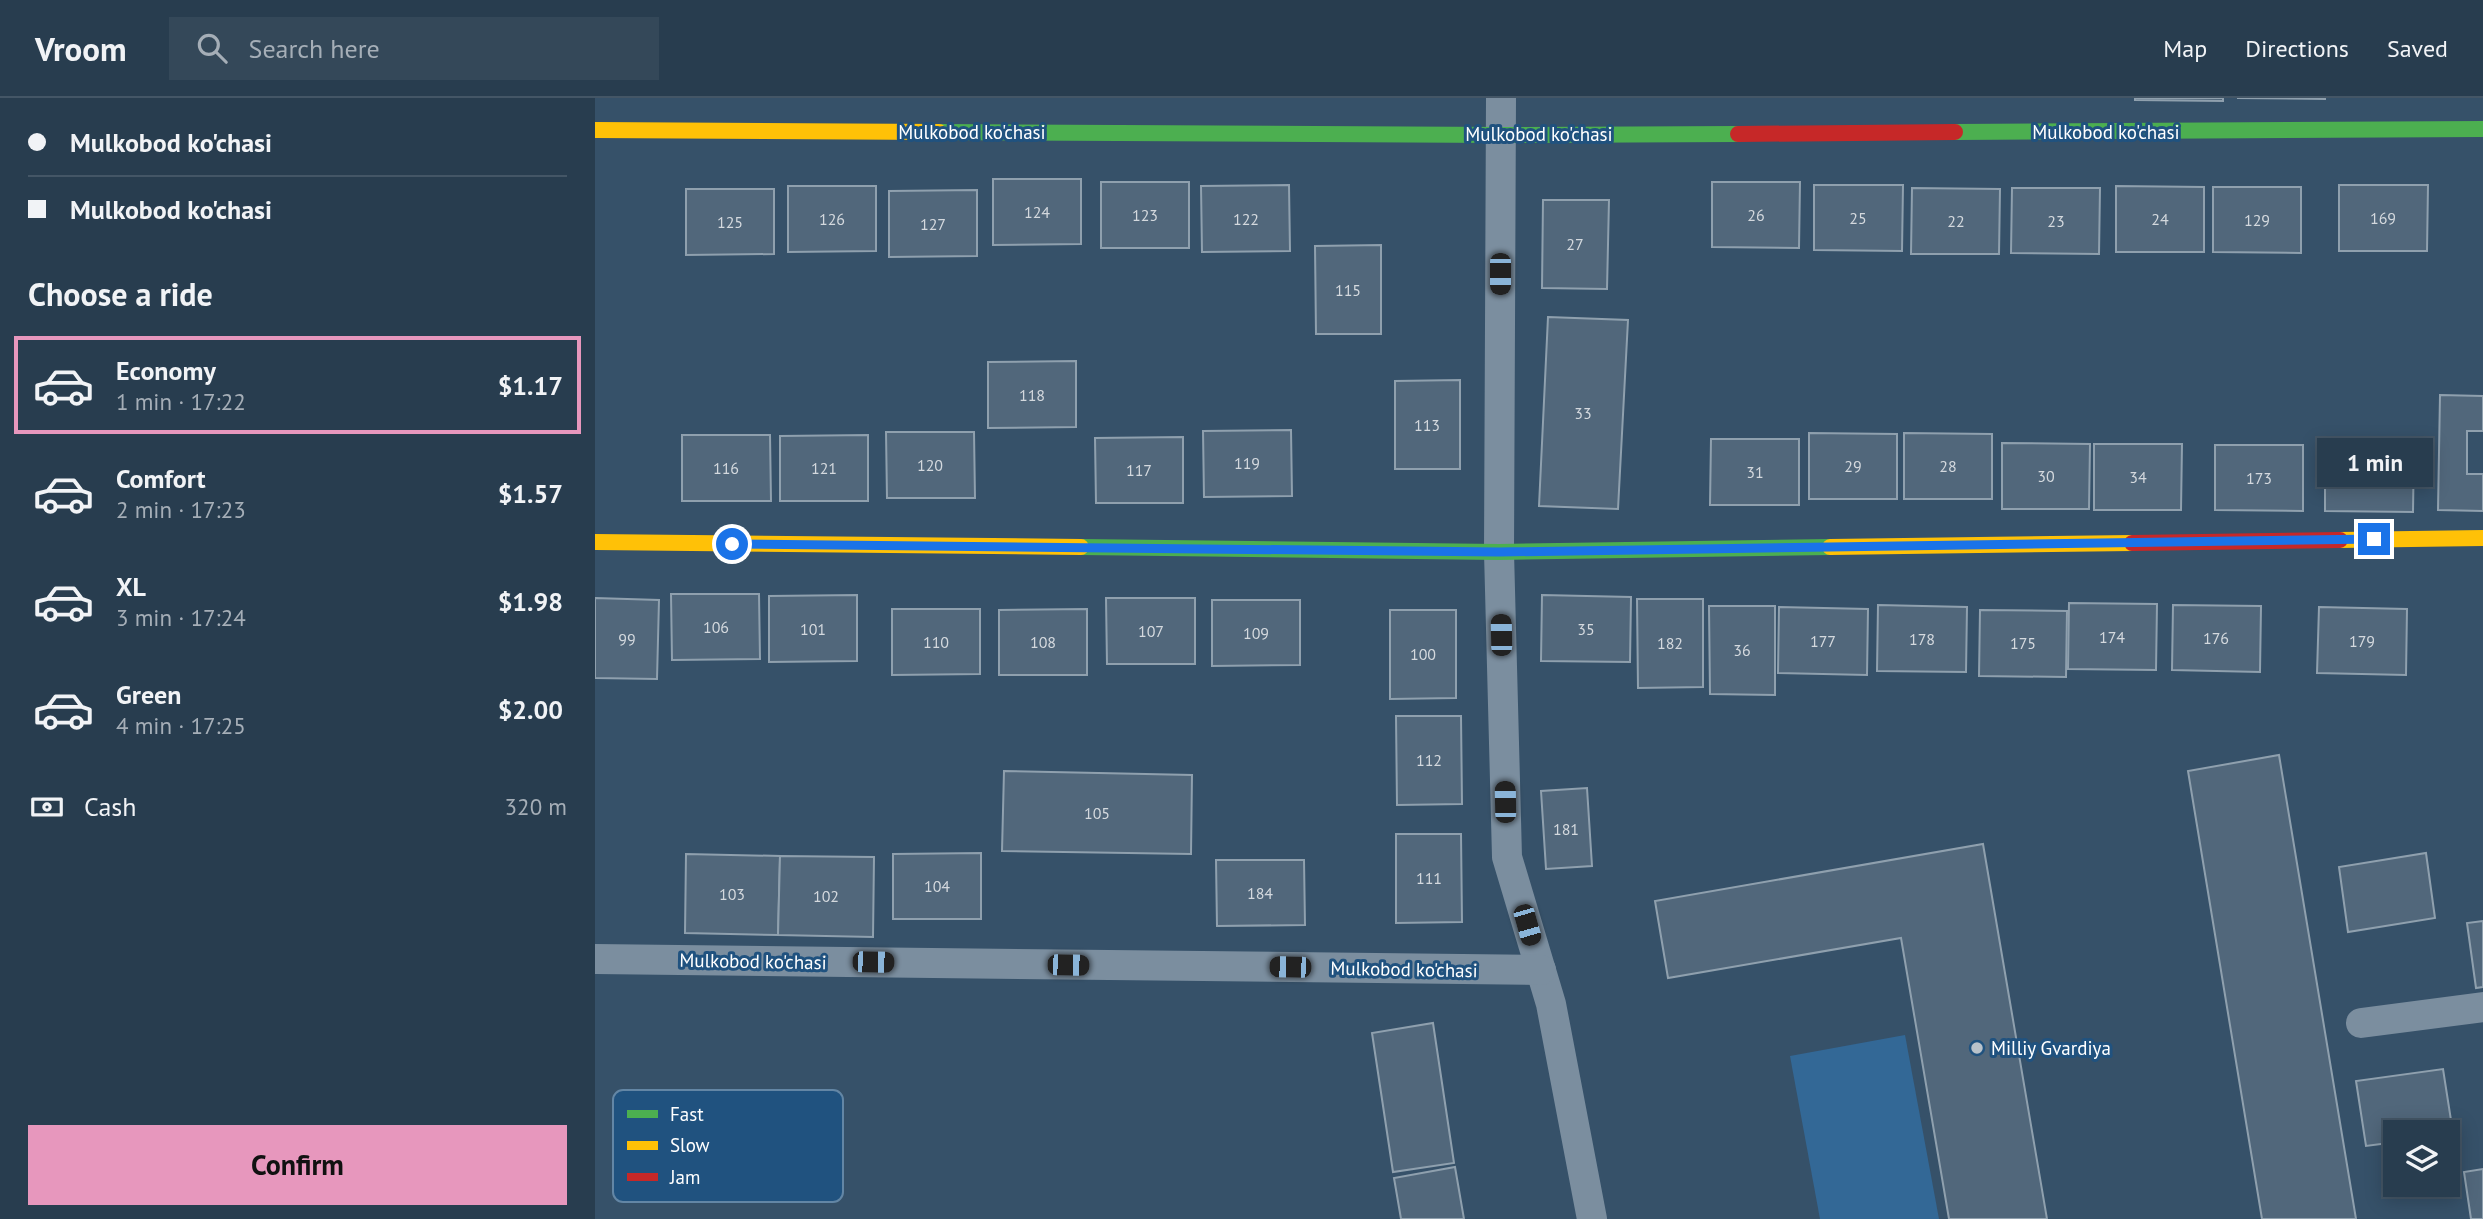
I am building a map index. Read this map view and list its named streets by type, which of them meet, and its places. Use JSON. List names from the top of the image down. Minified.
{"streets":{"street":["Mulkobod ko'chasi"]},"places":["Milliy Gvardiya"],"house_numbers":["124","123","26","25","169","126","122","24","129","22","23","125","127","27","115","118","33","113","119","120","29","28","116","121","117","31","30","34","173","106","101","35","107","109","174","176","99","178","177","179","110","108","182","175","36","100","112","105","181","111","104","184","103","102"],"legend":["Fast","Slow","Jam"],"page":{"header":"Vroom","search":"Search here","nav":["Map","Directions","Saved"],"banner":["Mulkobod ko'chasi","Mulkobod ko'chasi"],"heading":"Choose a ride","list":[{"name":"Economy","note":"1 min · 17:22","value":"$1.17"},{"name":"Comfort","note":"2 min · 17:23","value":"$1.57"},{"name":"XL","note":"3 min · 17:24","value":"$1.98"},{"name":"Green","note":"4 min · 17:25","value":"$2.00"}],"bubble":"1 min","pay":["Cash","320 m"],"buttons":"Confirm"}}
